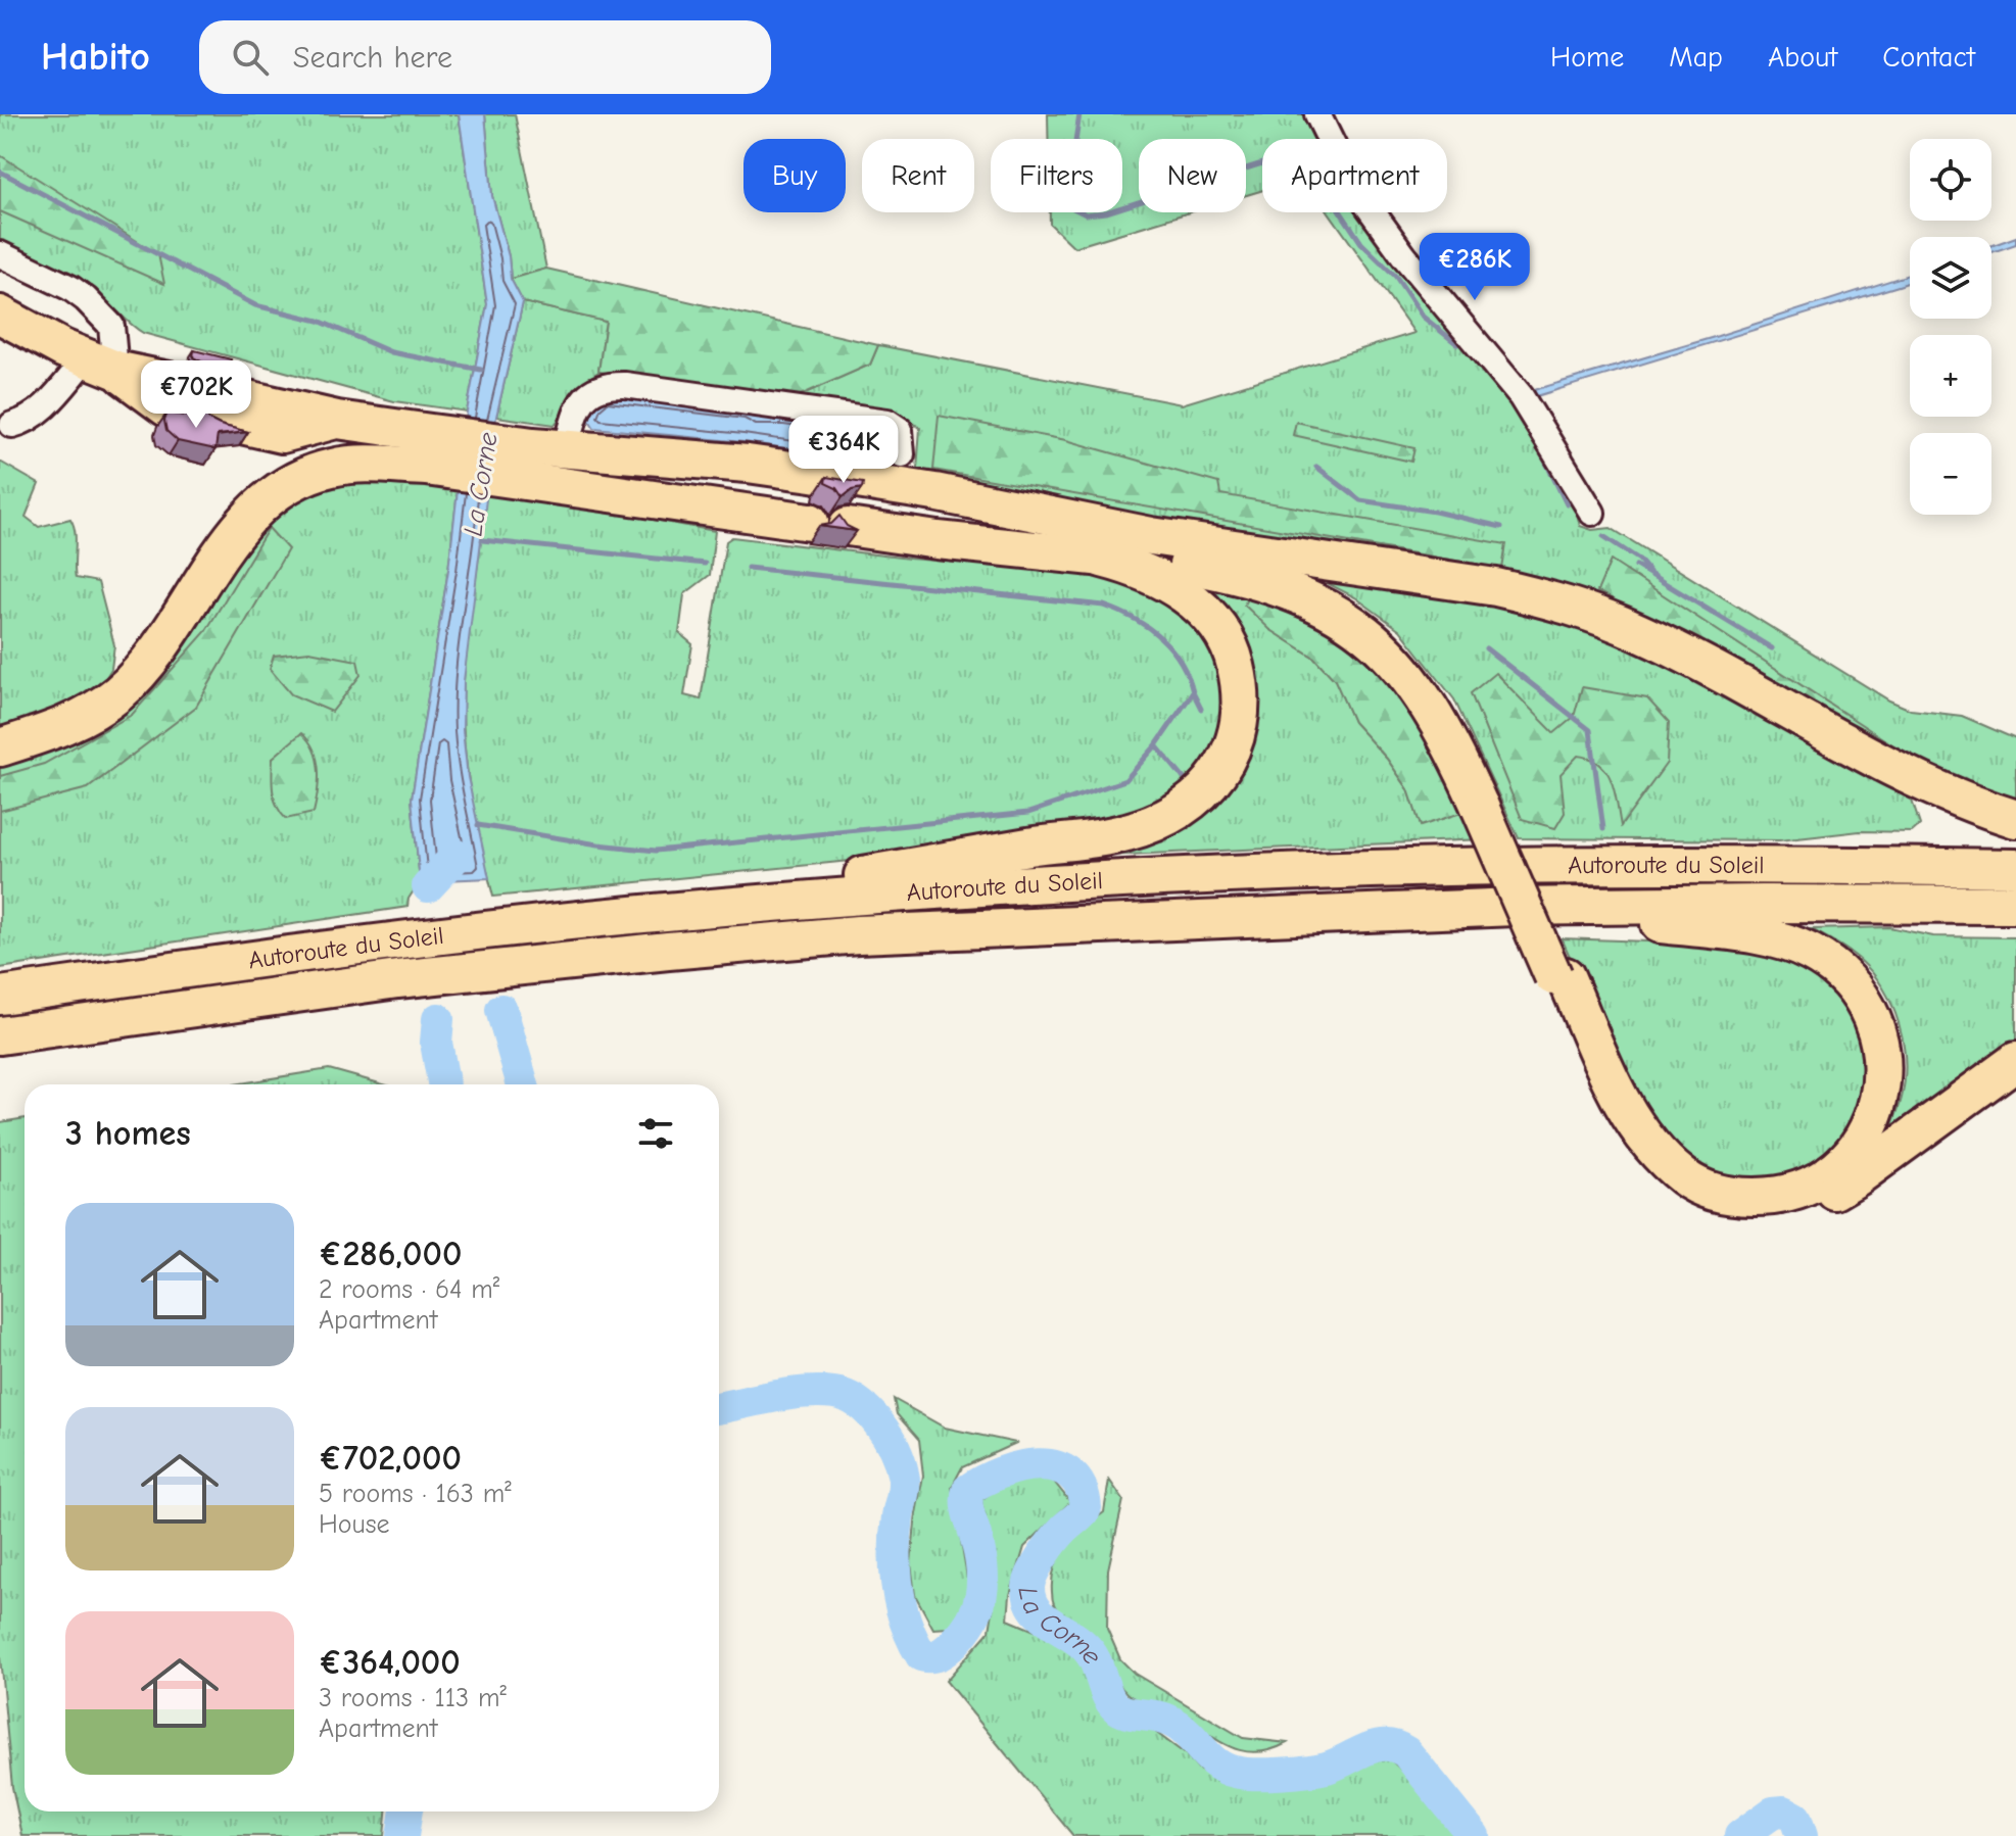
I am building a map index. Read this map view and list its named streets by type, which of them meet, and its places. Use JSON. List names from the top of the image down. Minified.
{"streets":{"highway":["Autoroute du Soleil"]},"water":["La Corne"],"page":{"header":"Habito","search":"Search here","nav":["Home","Map","About","Contact"],"map_buttons":["+","−"],"chip":["Buy","Rent","Filters","New","Apartment"],"price":["€286K","€702K","€364K"],"heading":"3 homes","list":[{"name":"€286,000","note":"2 rooms · 64 m² · Apartment"},{"name":"€702,000","note":"5 rooms · 163 m² · House"},{"name":"€364,000","note":"3 rooms · 113 m² · Apartment"}]}}
